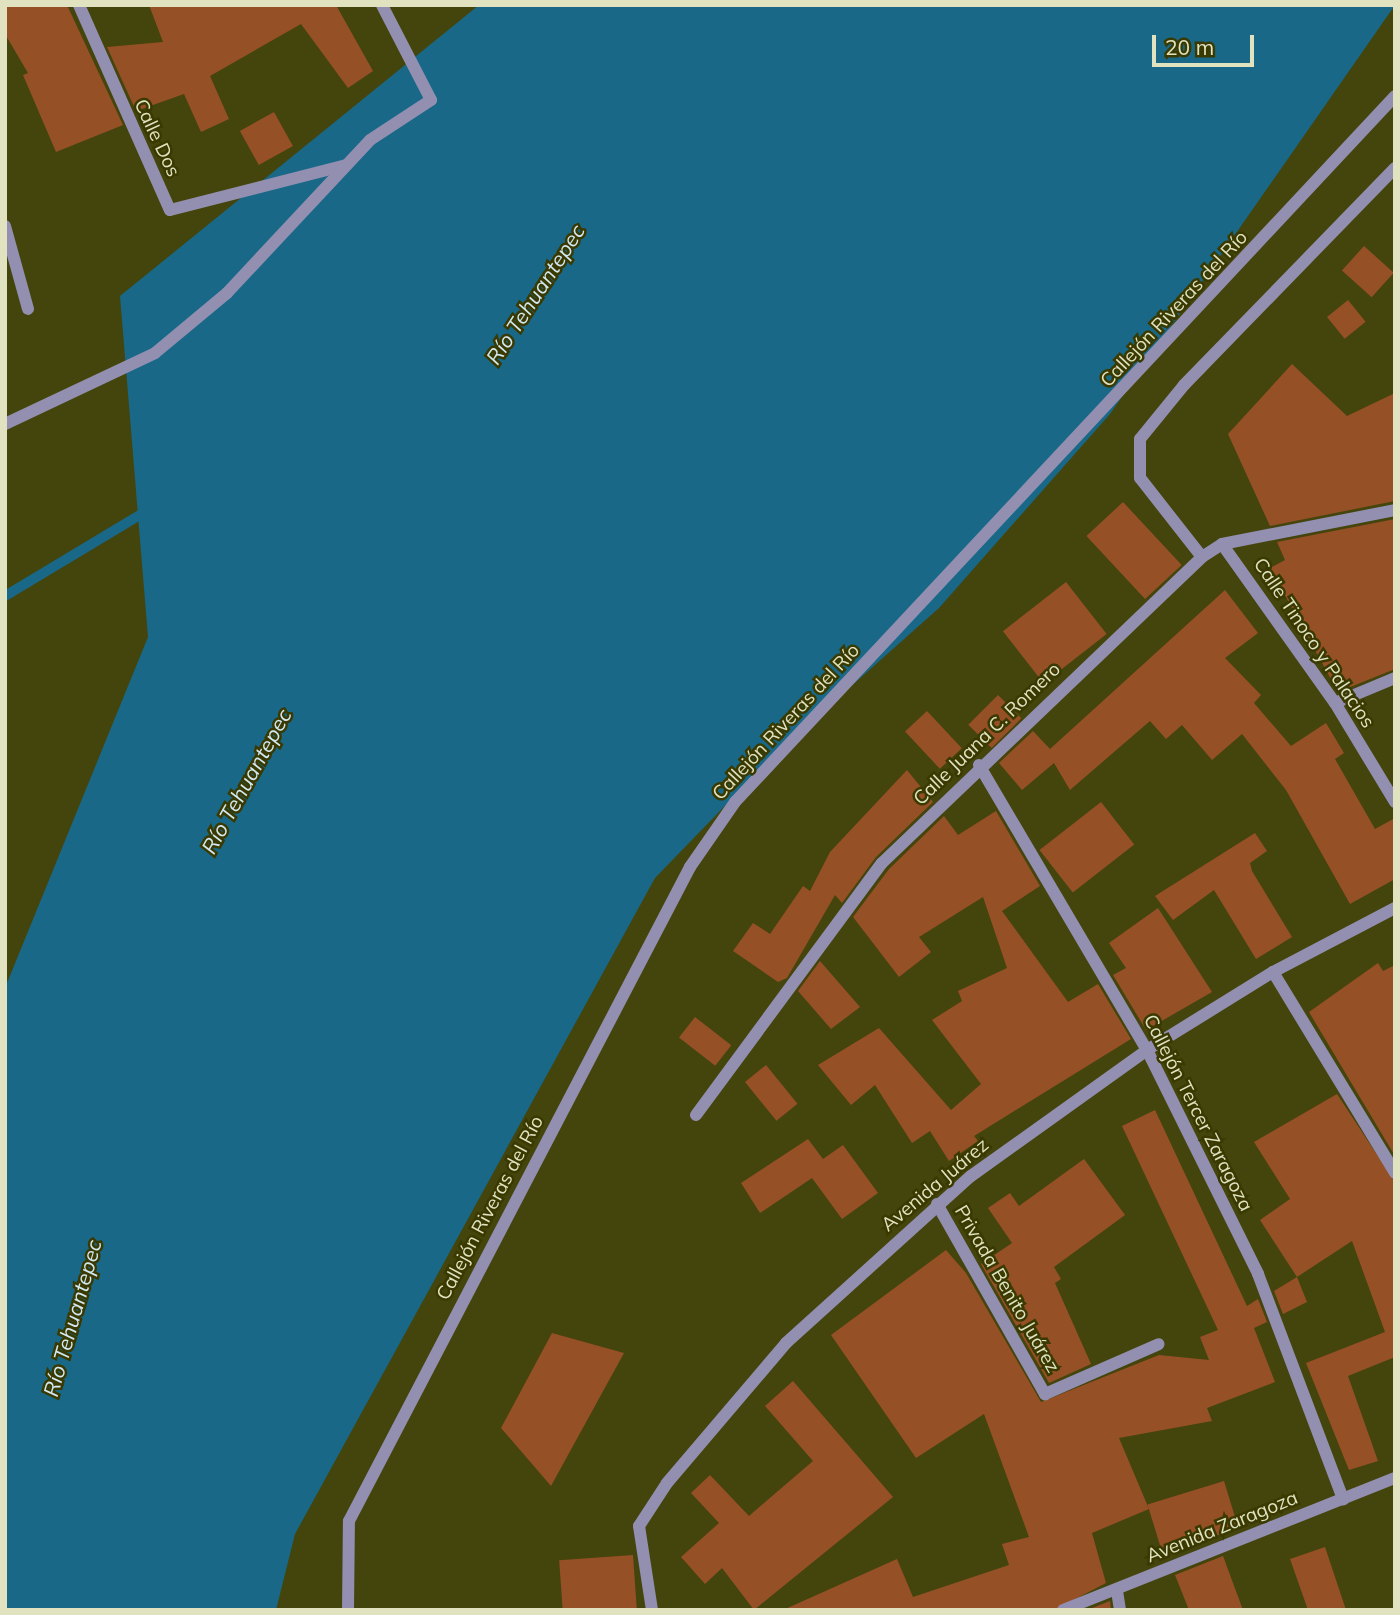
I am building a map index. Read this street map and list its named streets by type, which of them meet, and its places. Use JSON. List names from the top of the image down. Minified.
{"streets":{"street":["Calle Dos","Callejón Riveras del Río","Calle Tinoco y Palacios","Calle Juana C. Romero","Callejón Tercer Zaragoza","Avenida Juárez","Privada Benito Juárez","Avenida Zaragoza"]},"crossings":[["Calle Tinoco y Palacios","Calle Juana C. Romero"],["Calle Juana C. Romero","Callejón Tercer Zaragoza"],["Callejón Tercer Zaragoza","Avenida Juárez"],["Callejón Tercer Zaragoza","Avenida Zaragoza"],["Avenida Juárez","Privada Benito Juárez"]],"water":["Río Tehuantepec"],"scale_bar":"20 m"}
